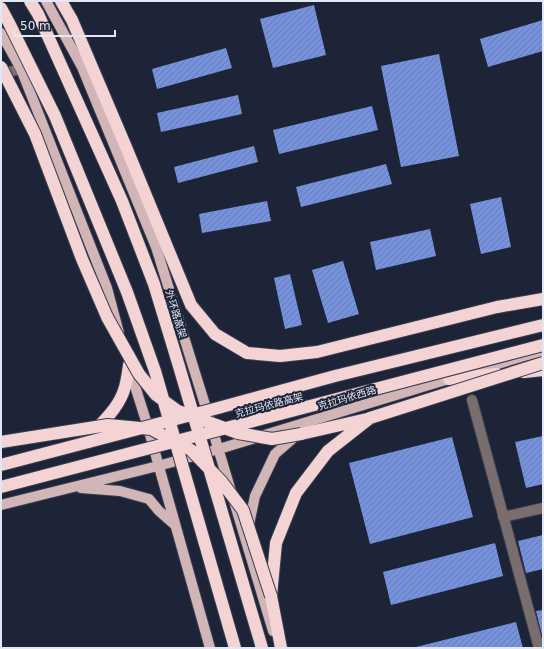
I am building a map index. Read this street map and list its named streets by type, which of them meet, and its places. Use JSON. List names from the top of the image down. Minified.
{"streets":{"highway":["外环路高架","克拉玛依路高架"],"main road":["克拉玛依西路"]},"scale_bar":"50 m"}
